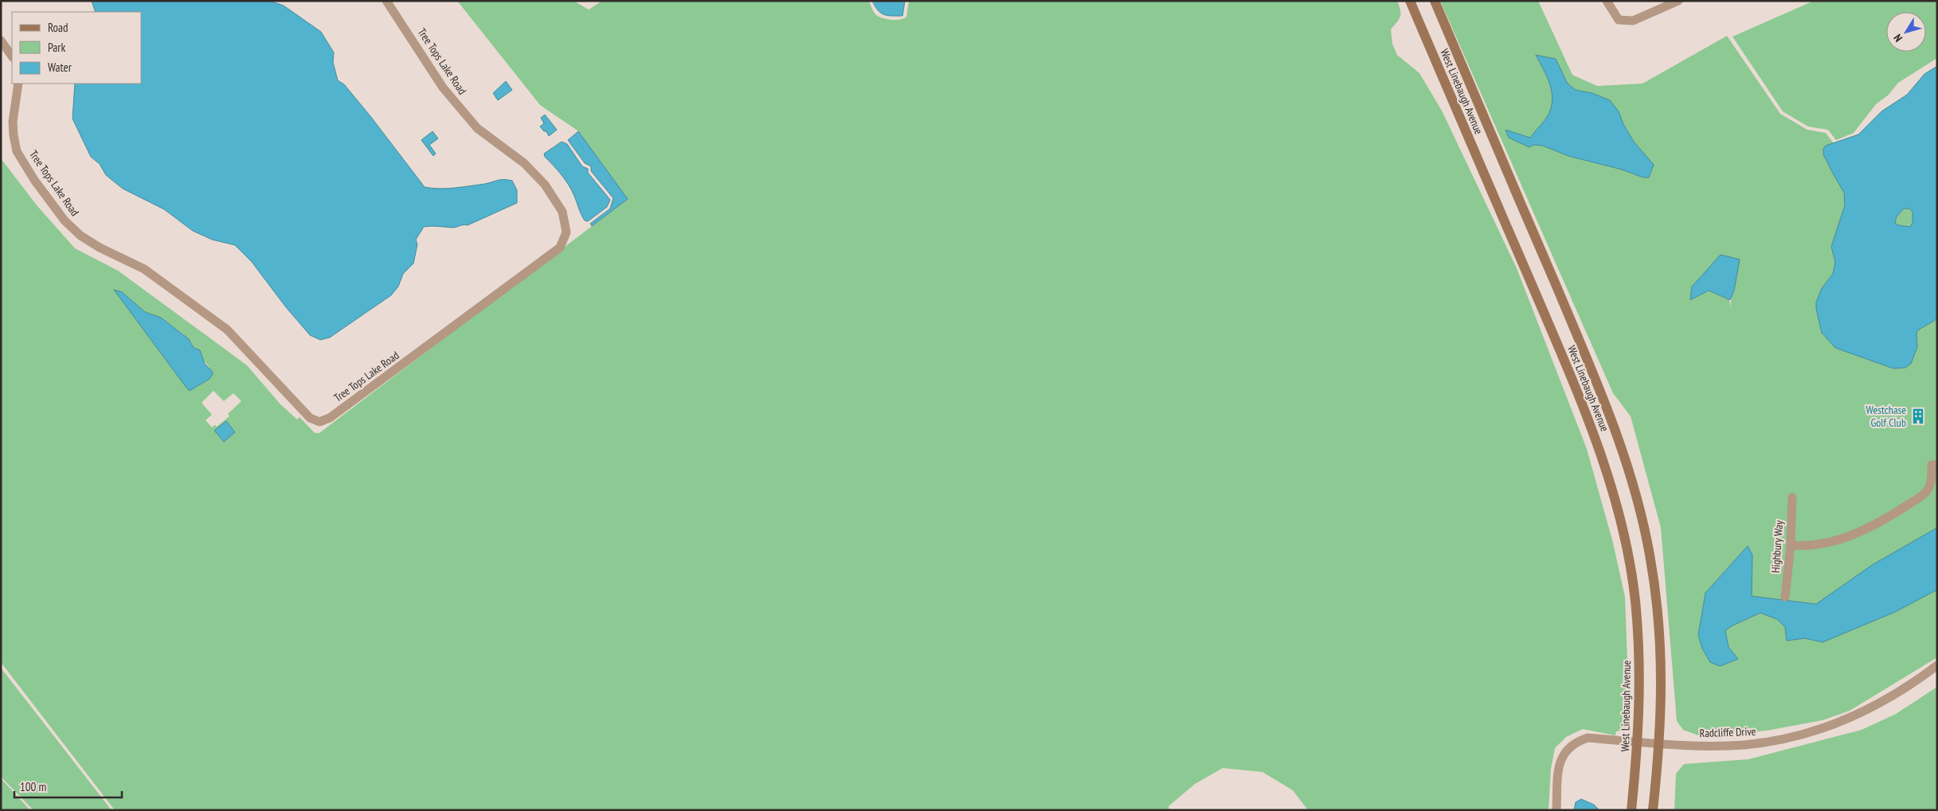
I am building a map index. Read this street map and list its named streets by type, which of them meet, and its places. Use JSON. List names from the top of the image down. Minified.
{"streets":{"main road":["West Linebaugh Avenue"],"street":["Tree Tops Lake Road","Highbury Way","Radcliffe Drive"]},"crossings":[["West Linebaugh Avenue","Radcliffe Drive"]],"places":{"building":["Westchase Golf Club"]},"legend":["Road","Park","Water"],"scale_bar":"100 m","north":"bottom left"}
